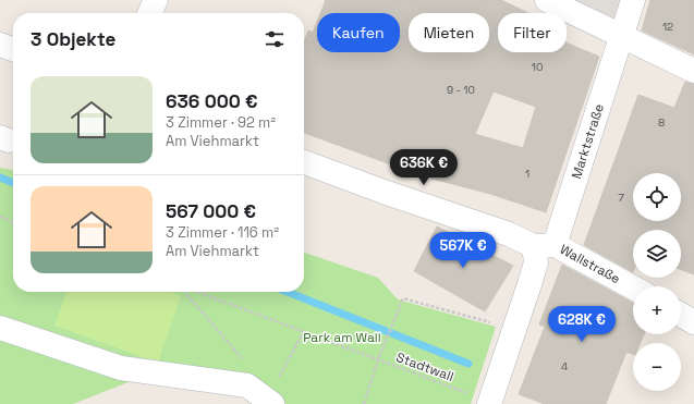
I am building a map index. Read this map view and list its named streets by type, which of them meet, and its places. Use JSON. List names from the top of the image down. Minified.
{"streets":{"street":["Marktstraße","Wallstraße"],"path":["Stadtwall"]},"crossings":[["Marktstraße","Wallstraße"],["Marktstraße","Stadtwall"]],"parks":["Park am Wall"],"house_numbers":["12","10","9 - 10","8","1","7","4"],"page":{"chip":["Kaufen","Mieten","Filter"],"heading":"3 Objekte","list":[{"name":"636 000 €","note":"3 Zimmer · 92 m² · Am Viehmarkt"},{"name":"567 000 €","note":"3 Zimmer · 116 m² · Am Viehmarkt"}],"price":["636K €","567K €","628K €"],"map_buttons":["+","−"]}}
